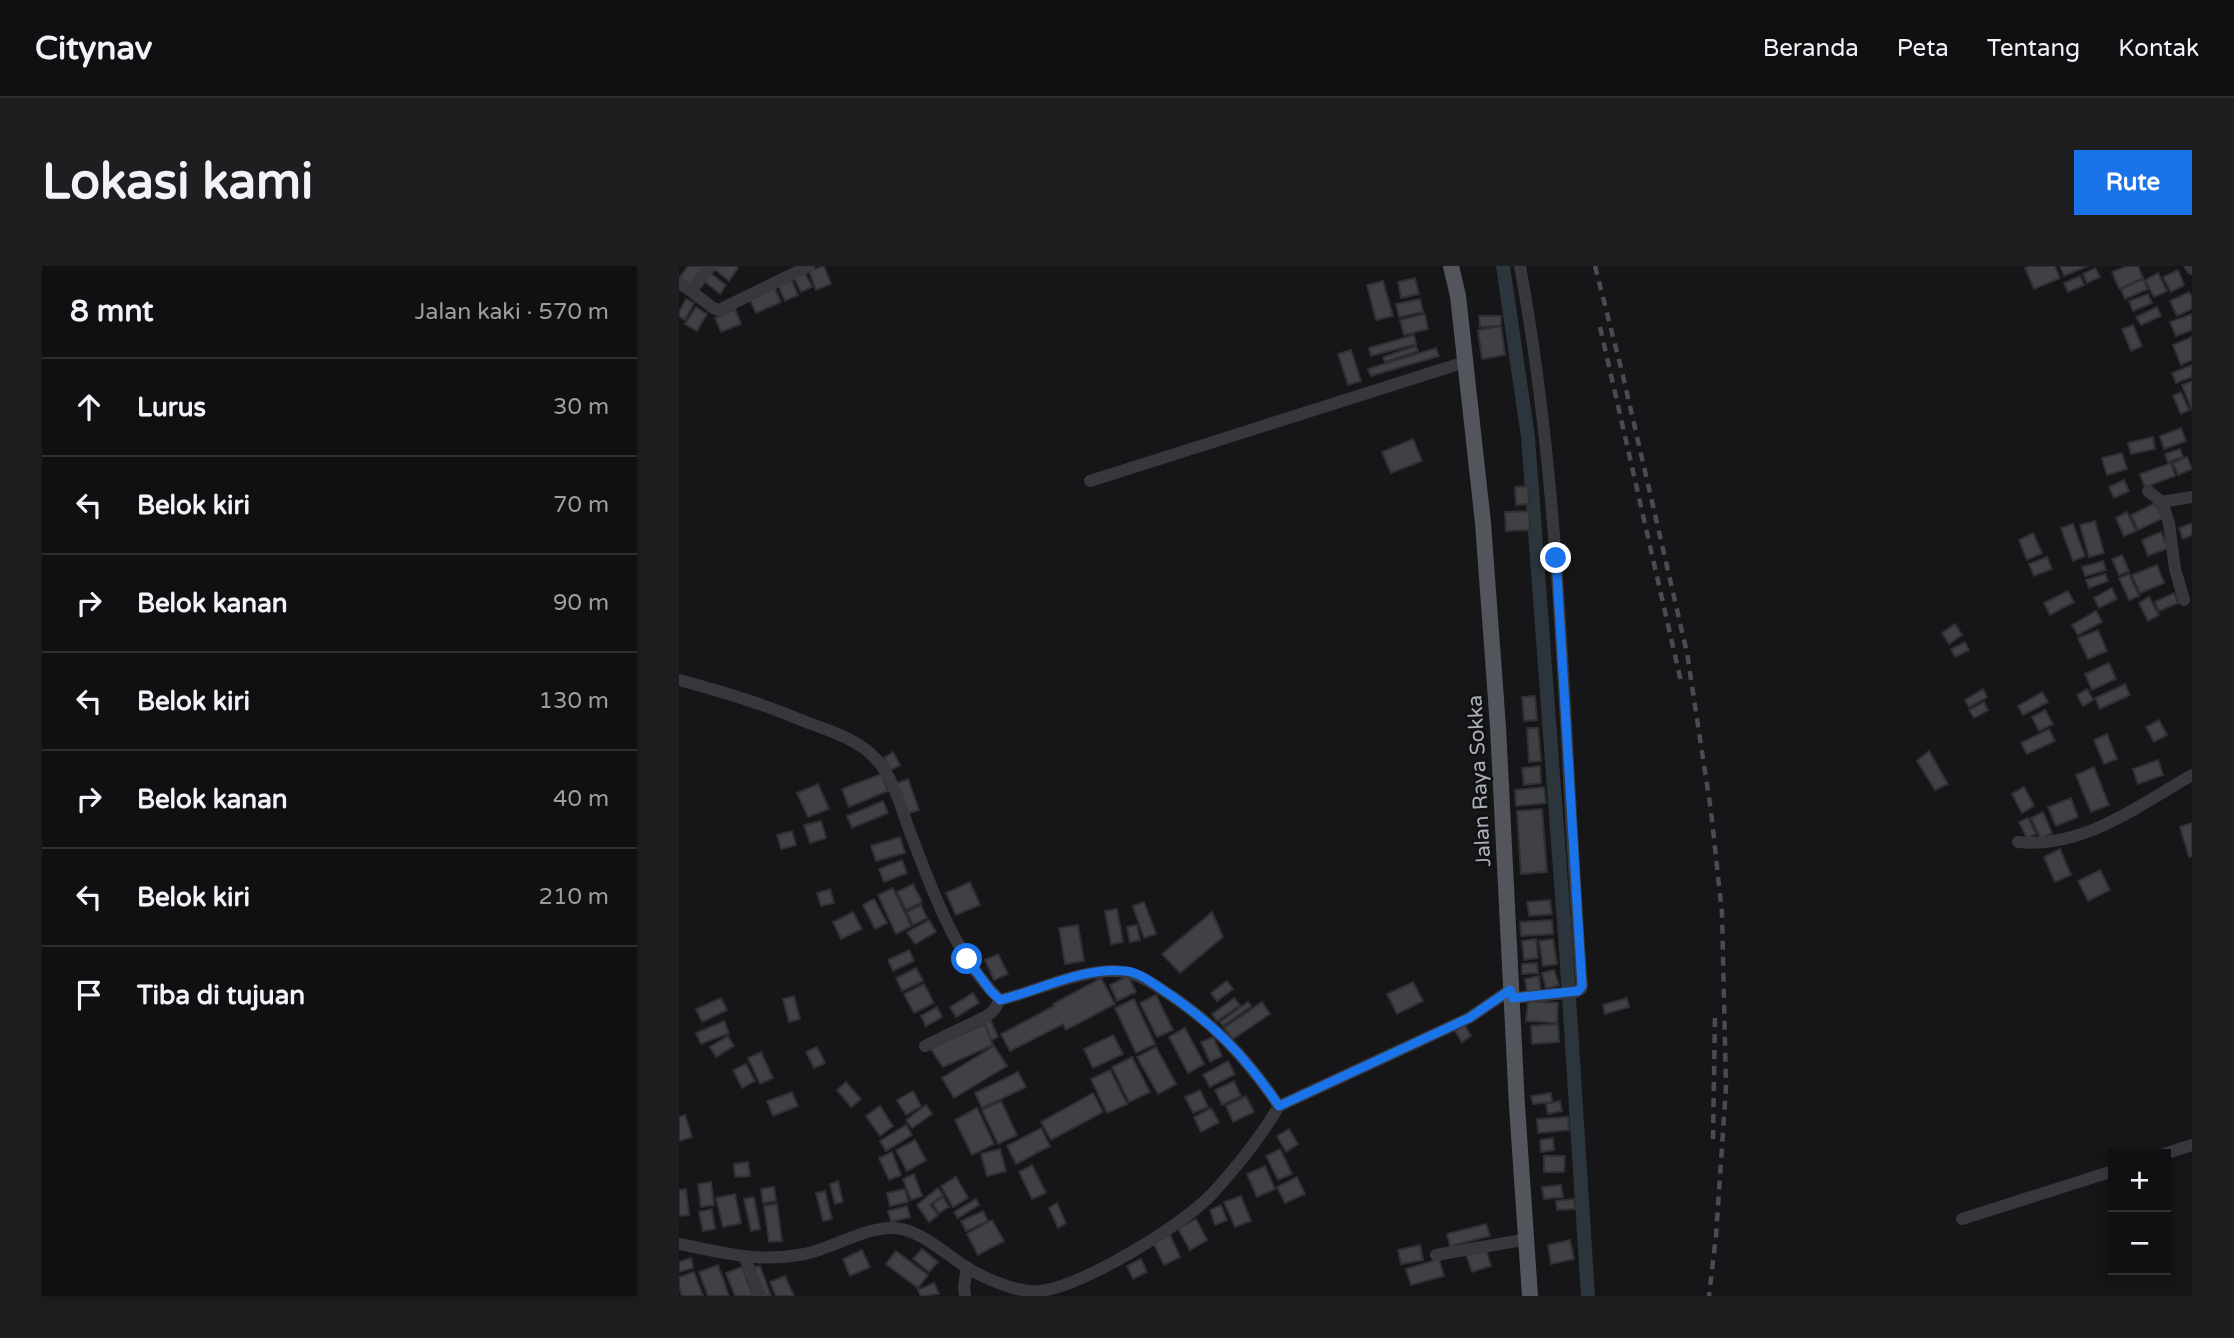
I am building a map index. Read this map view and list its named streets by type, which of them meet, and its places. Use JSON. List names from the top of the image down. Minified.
{"streets":{"main road":["Jalan Raya Sokka"]},"page":{"header":"Citynav","nav":["Beranda","Peta","Tentang","Kontak"],"buttons":"Rute","title":"Lokasi kami","heading":["8 mnt","Jalan kaki · 570 m"],"list":[["Lurus","30 m"],["Belok kiri","70 m"],["Belok kanan","90 m"],["Belok kiri","130 m"],["Belok kanan","40 m"],["Belok kiri","210 m"],"Tiba di tujuan"],"map_buttons":["+","−"]}}
